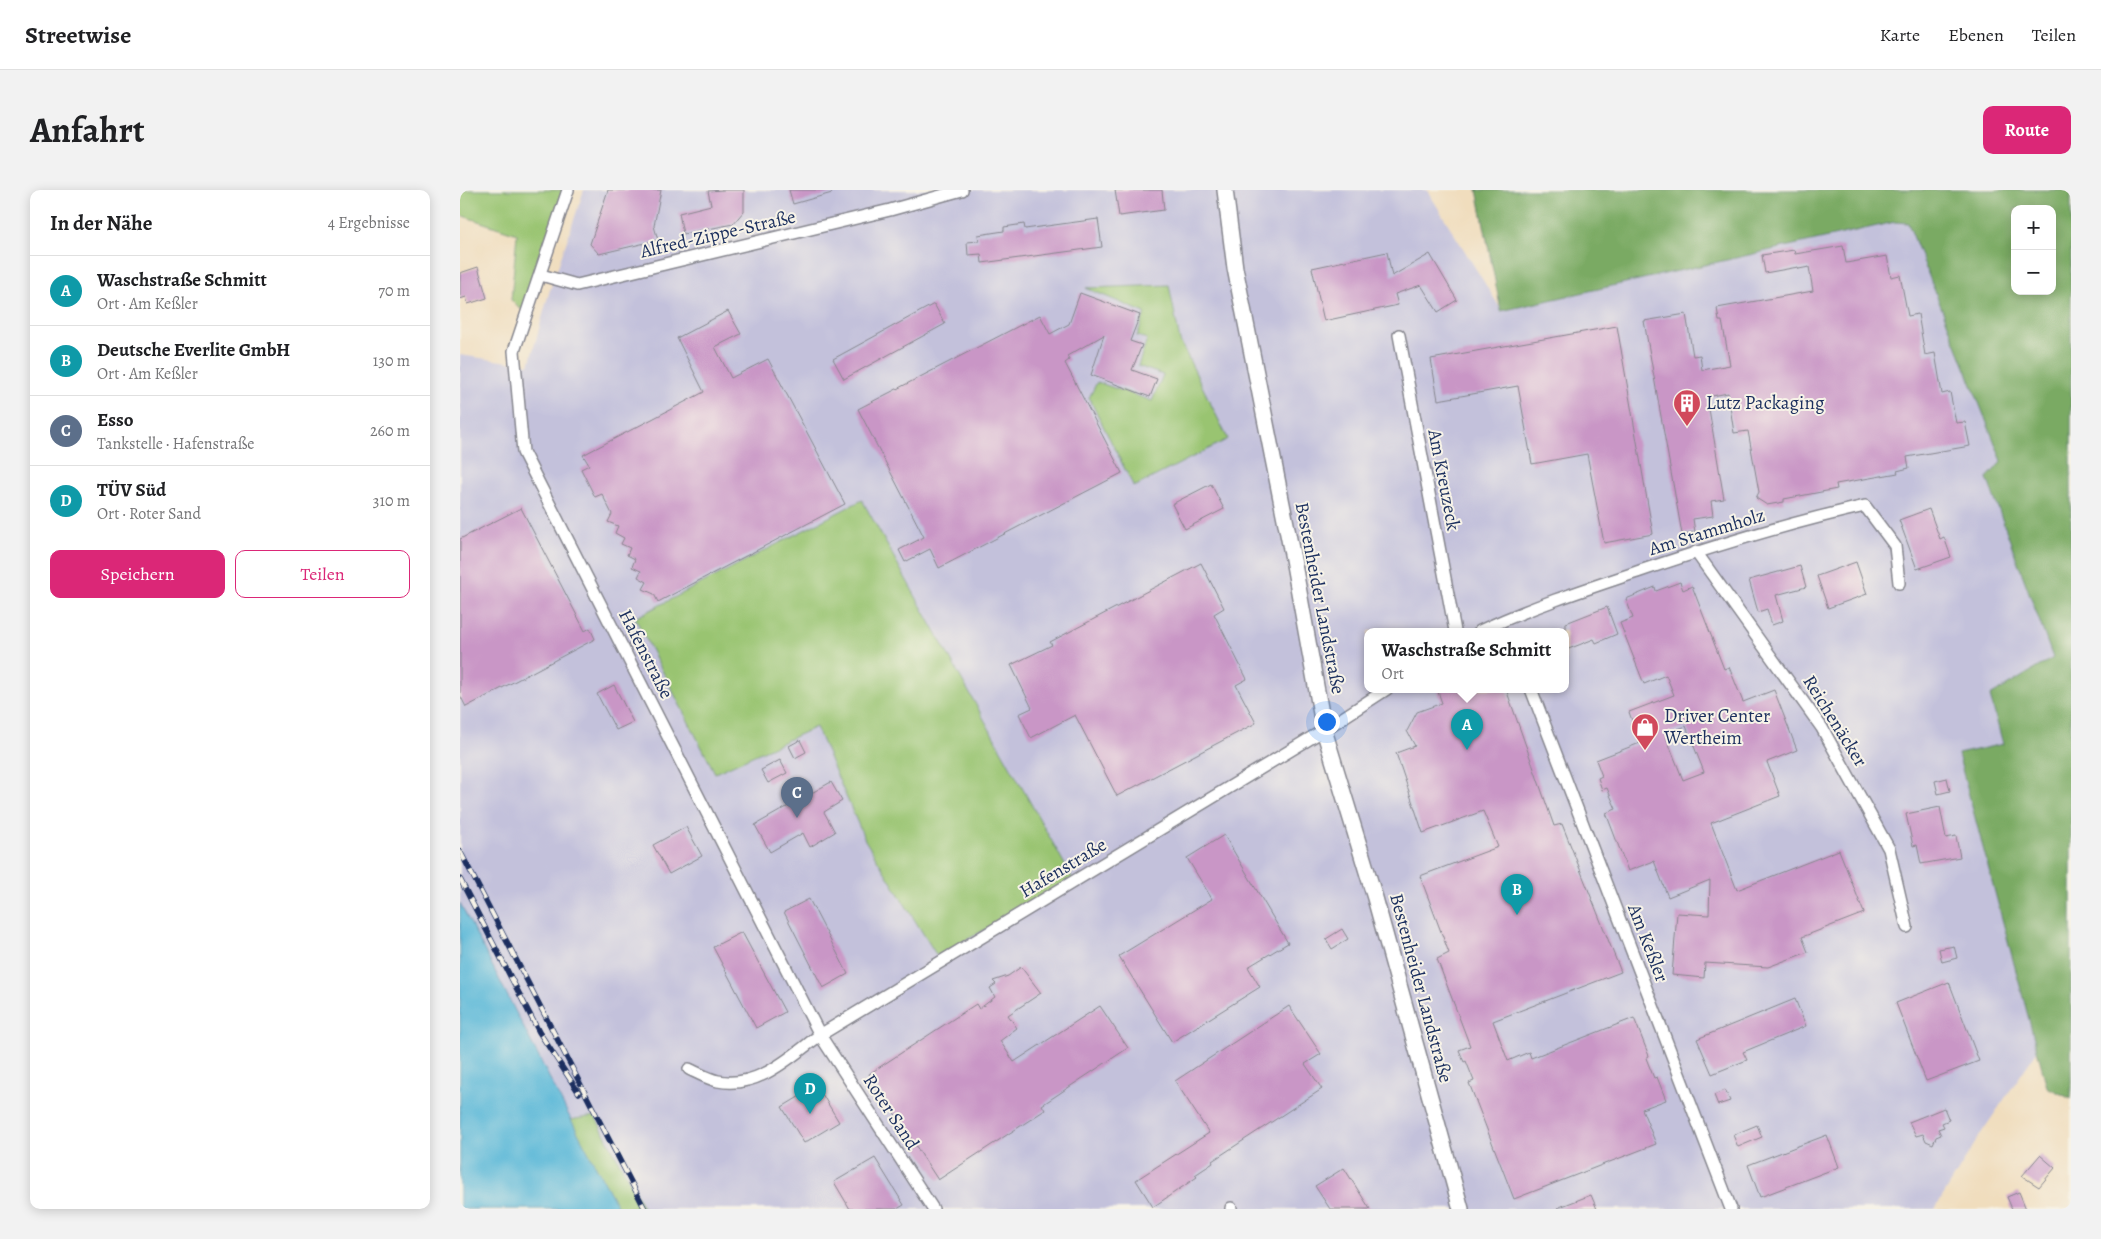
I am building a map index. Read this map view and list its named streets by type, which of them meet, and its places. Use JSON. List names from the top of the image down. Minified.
{"streets":{"main road":["Bestenheider Landstraße"],"street":["Alfred-Zippe-Straße","Am Kreuzeck","Am Stammholz","Hafenstraße","Reichenäcker","Am Keßler","Roter Sand"]},"crossings":[["Alfred-Zippe-Straße","Hafenstraße"],["Am Stammholz","Reichenäcker"],["Bestenheider Landstraße","Hafenstraße"],["Hafenstraße","Roter Sand"]],"places":{"building":["Lutz Packaging"],"shop":["Driver Center Wertheim"]},"page":{"header":"Streetwise","nav":["Karte","Ebenen","Teilen"],"title":"Anfahrt","buttons":["Route",["Speichern","Teilen"]],"heading":["In der Nähe","4 Ergebnisse"],"map_buttons":["+","−"],"list":[{"mark":"A","name":"Waschstraße Schmitt","note":"Ort · Am Keßler","value":"70 m"},{"mark":"B","name":"Deutsche Everlite GmbH","note":"Ort · Am Keßler","value":"130 m"},{"mark":"C","name":"Esso","note":"Tankstelle · Hafenstraße","value":"260 m"},{"mark":"D","name":"TÜV Süd","note":"Ort · Roter Sand","value":"310 m"}],"popup":["Waschstraße Schmitt","Ort"],"pins":["A","C","B","D"]}}
